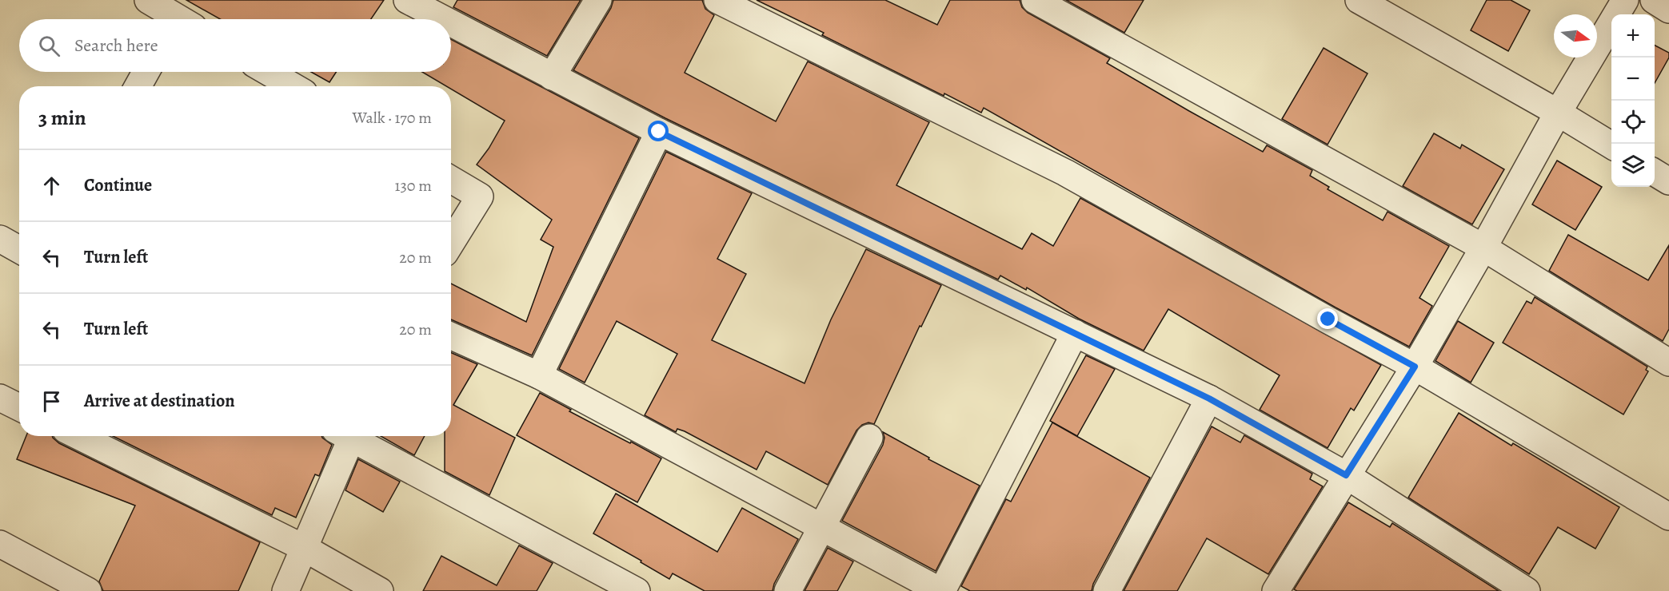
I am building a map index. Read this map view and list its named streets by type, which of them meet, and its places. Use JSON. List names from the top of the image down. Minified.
{"north":"right","page":{"map_buttons":["+","−"],"search":"Search here","heading":["3 min","Walk · 170 m"],"list":[["Continue","130 m"],["Turn left","20 m"],["Turn left","20 m"],"Arrive at destination"]}}
